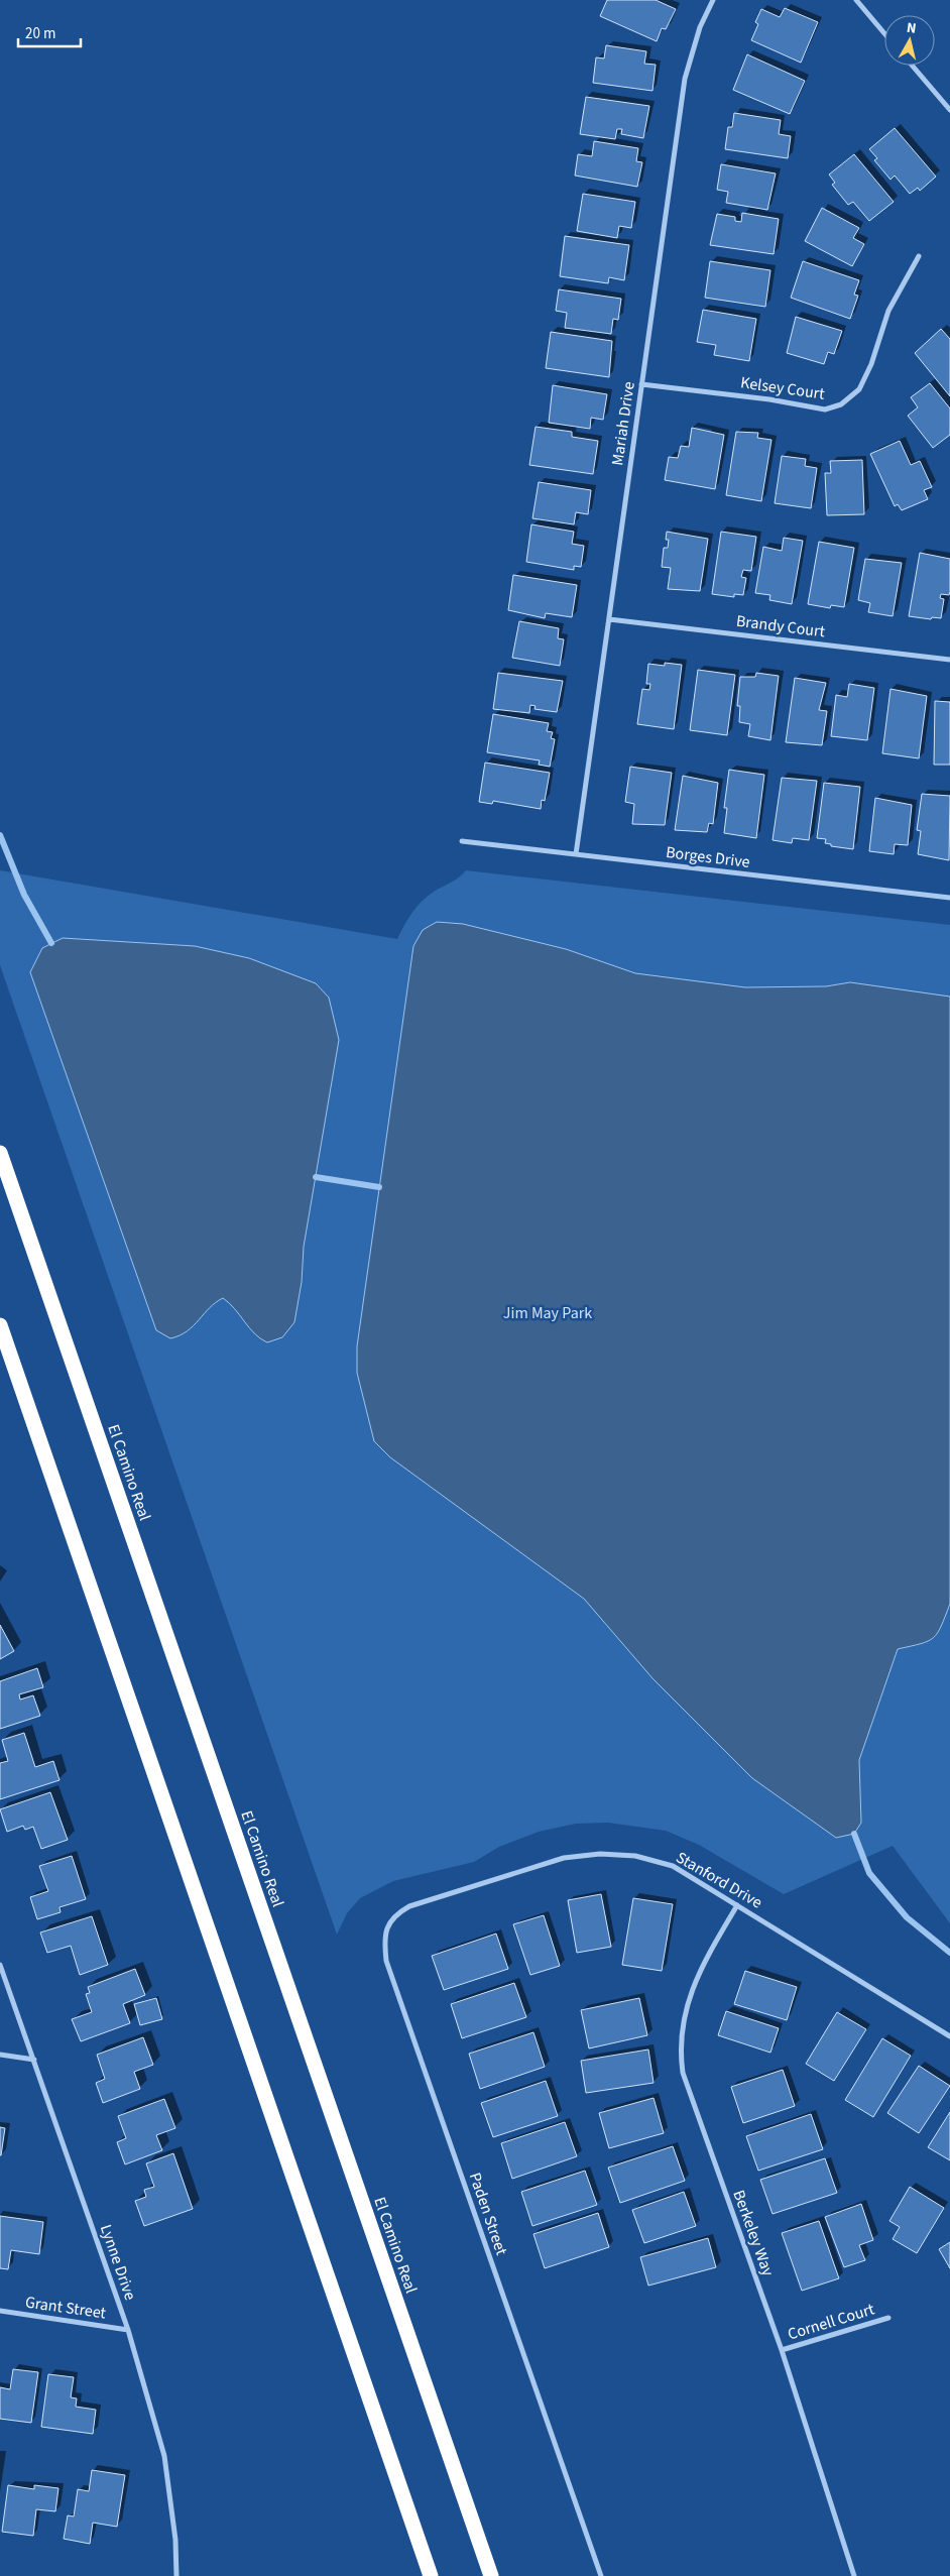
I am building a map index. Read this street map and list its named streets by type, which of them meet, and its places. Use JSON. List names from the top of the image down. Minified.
{"streets":{"highway":["El Camino Real"],"street":["Kelsey Court","Mariah Drive","Brandy Court","Borges Drive","Stanford Drive","Paden Street","Berkeley Way","Lynne Drive","Grant Street","Cornell Court"]},"crossings":[["Kelsey Court","Mariah Drive"],["Mariah Drive","Brandy Court"],["Mariah Drive","Borges Drive"],["Stanford Drive","Paden Street"],["Stanford Drive","Berkeley Way"],["Berkeley Way","Cornell Court"],["Lynne Drive","Grant Street"]],"parks":["Jim May Park"],"scale_bar":"20 m","north":"top"}
